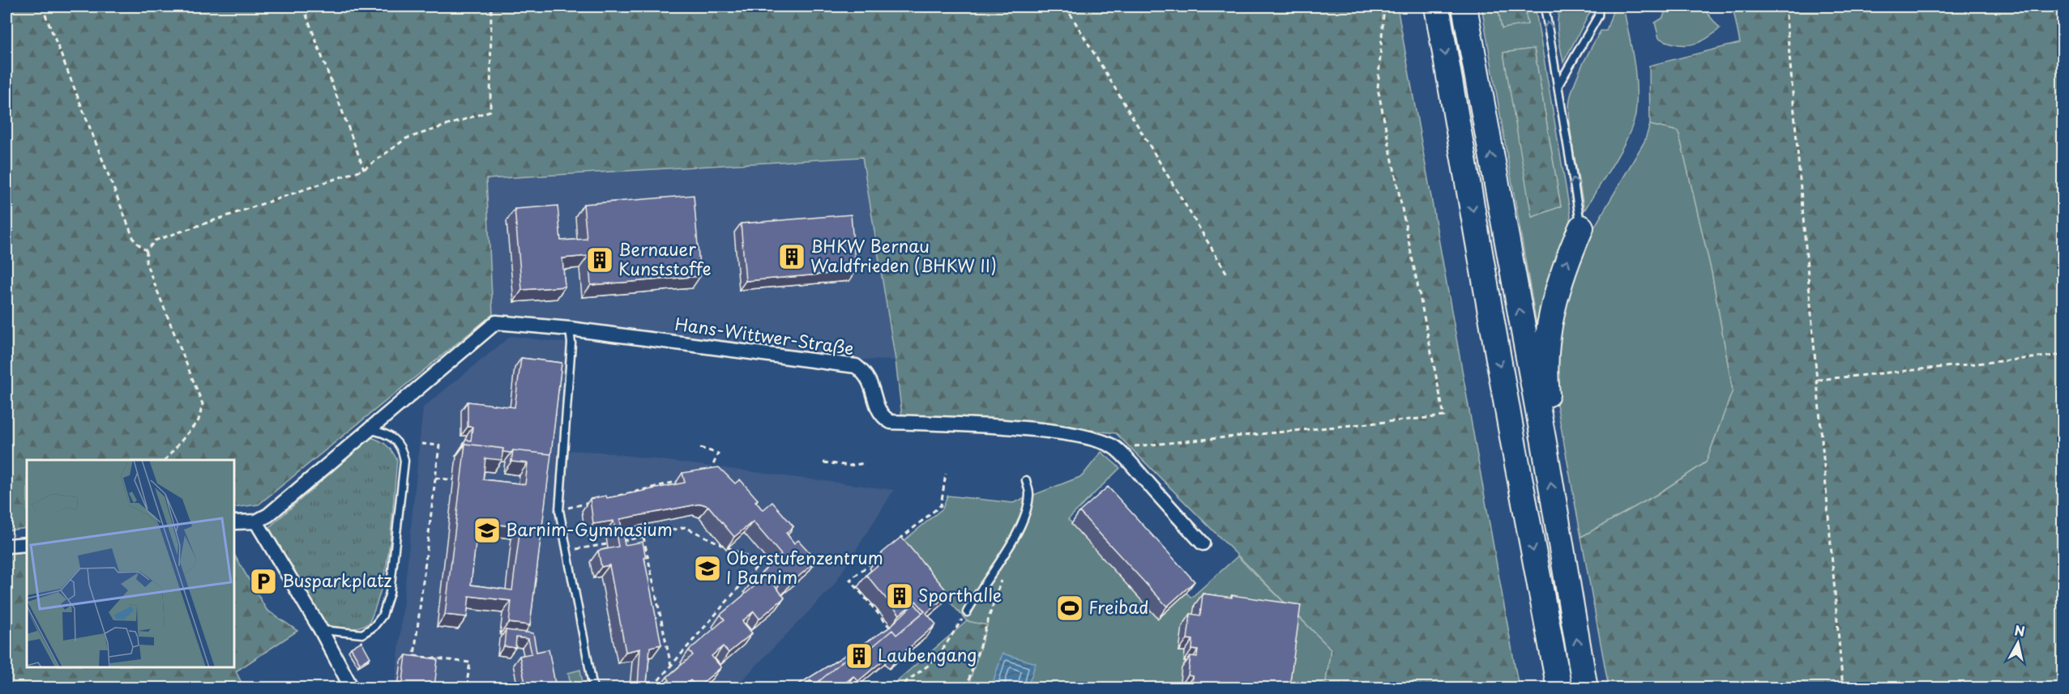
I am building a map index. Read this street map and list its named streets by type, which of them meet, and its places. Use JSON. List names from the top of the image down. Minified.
{"streets":{"street":["Hans-Wittwer-Straße"]},"places":{"building":["BHKW Bernau Waldfrieden (BHKW II)","Bernauer Kunststoffe","Sporthalle","Laubengang"],"school or university":["Barnim-Gymnasium","Oberstufenzentrum I Barnim"],"parking":["Busparkplatz"],"sports":["Freibad"]},"north":"top"}
